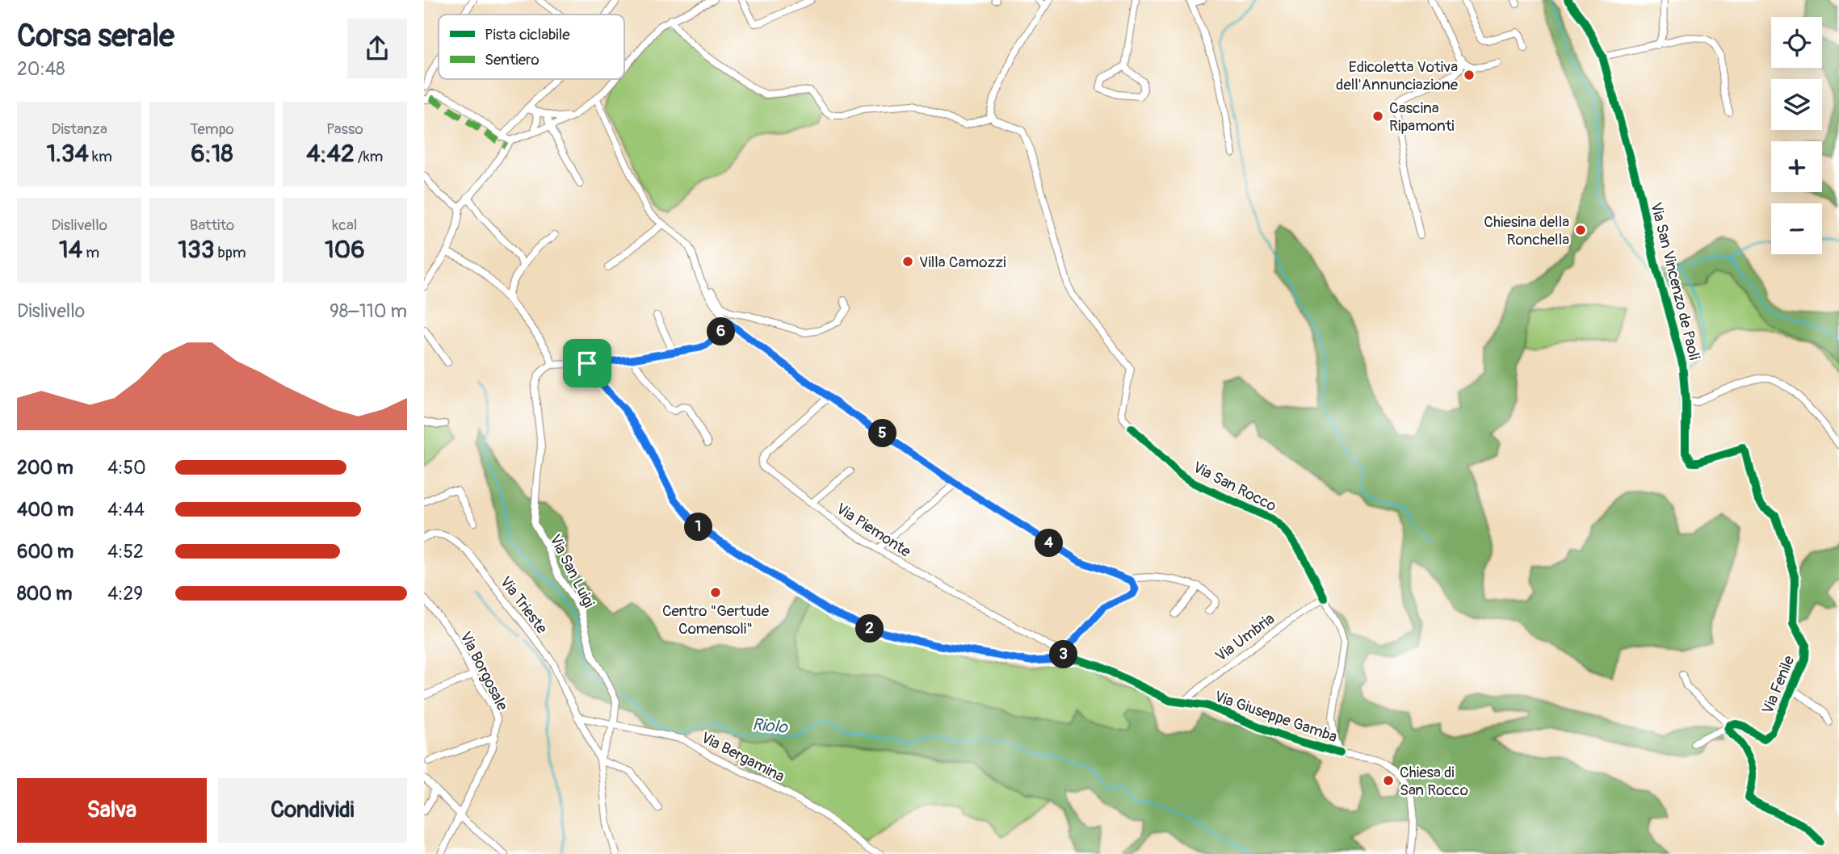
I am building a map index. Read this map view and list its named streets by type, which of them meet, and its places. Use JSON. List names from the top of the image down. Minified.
{"streets":{"street":["Via San Vincenzo de Paoli","Via Piemonte","Via San Luigi","Via Trieste","Via Umbria","Via Borgosale","Via Fenile","Via Giuseppe Gamba","Via Bergamina"],"cycle path":["Via San Rocco"]},"crossings":[["Via San Vincenzo de Paoli","Via Fenile"],["Via Piemonte","Via Giuseppe Gamba"],["Via San Luigi","Via Trieste"],["Via San Luigi","Via Bergamina"],["Via Trieste","Via Bergamina"],["Via Umbria","Via Giuseppe Gamba"]],"water":["Riolo"],"places":["Edicoletta Votiva dell'Annunciazione","Cascina Ripamonti","Chiesina della Ronchella","Villa Camozzi","Centro \"Gertude Comensoli\"","Chiesa di San Rocco"],"legend":["Pista ciclabile","Sentiero"],"page":{"heading":["Corsa serale","20:48"],"map_buttons":["+","−"],"stats":[["Distanza","1.34 km"],["Tempo","6:18"],["Passo","4:42 /km"],["Dislivello","14 m"],["Battito","133 bpm"],["kcal","106"]],"chart":["Dislivello","98–110 m"],"pins":["6","5","1","4","2","3"],"list":[{"name":"200 m","note":"4:50"},{"name":"400 m","note":"4:44"},{"name":"600 m","note":"4:52"},{"name":"800 m","note":"4:29"}],"buttons":["Salva","Condividi"]}}
